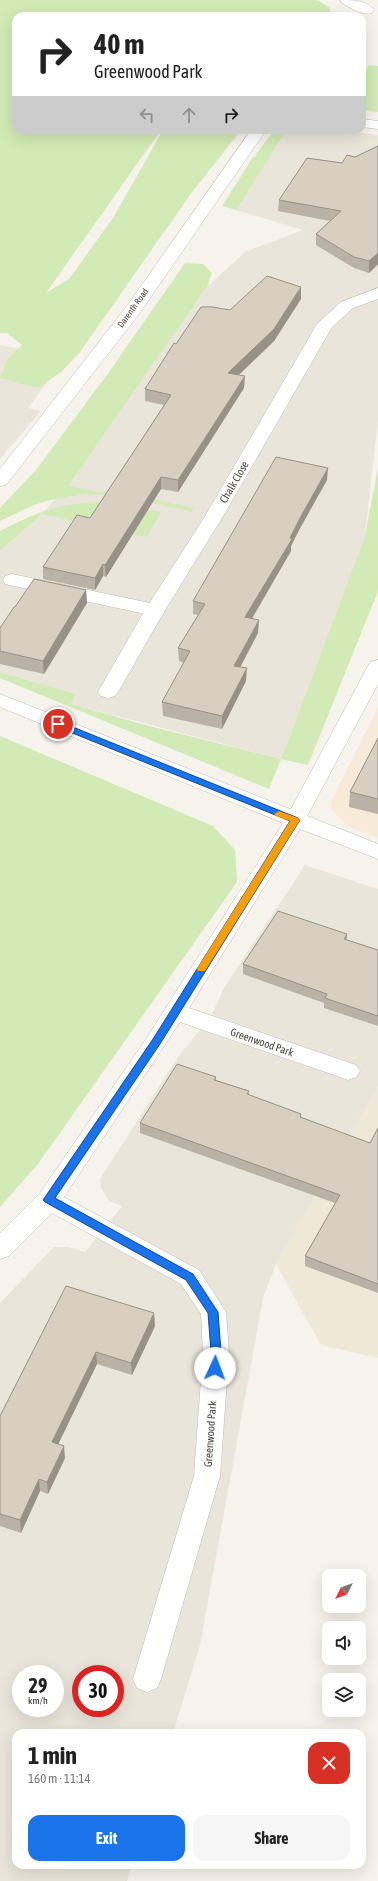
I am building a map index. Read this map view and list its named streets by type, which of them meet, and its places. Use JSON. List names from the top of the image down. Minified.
{"streets":{"street":["Darenth Road","Chalk Close","Greenwood Park"]},"north":"bottom left","page":{"turn":["40 m","Greenwood Park"],"speed":"29 km/h","limit":"30","heading":["1 min","160 m · 11:14"],"buttons":["Exit","Share"]}}
